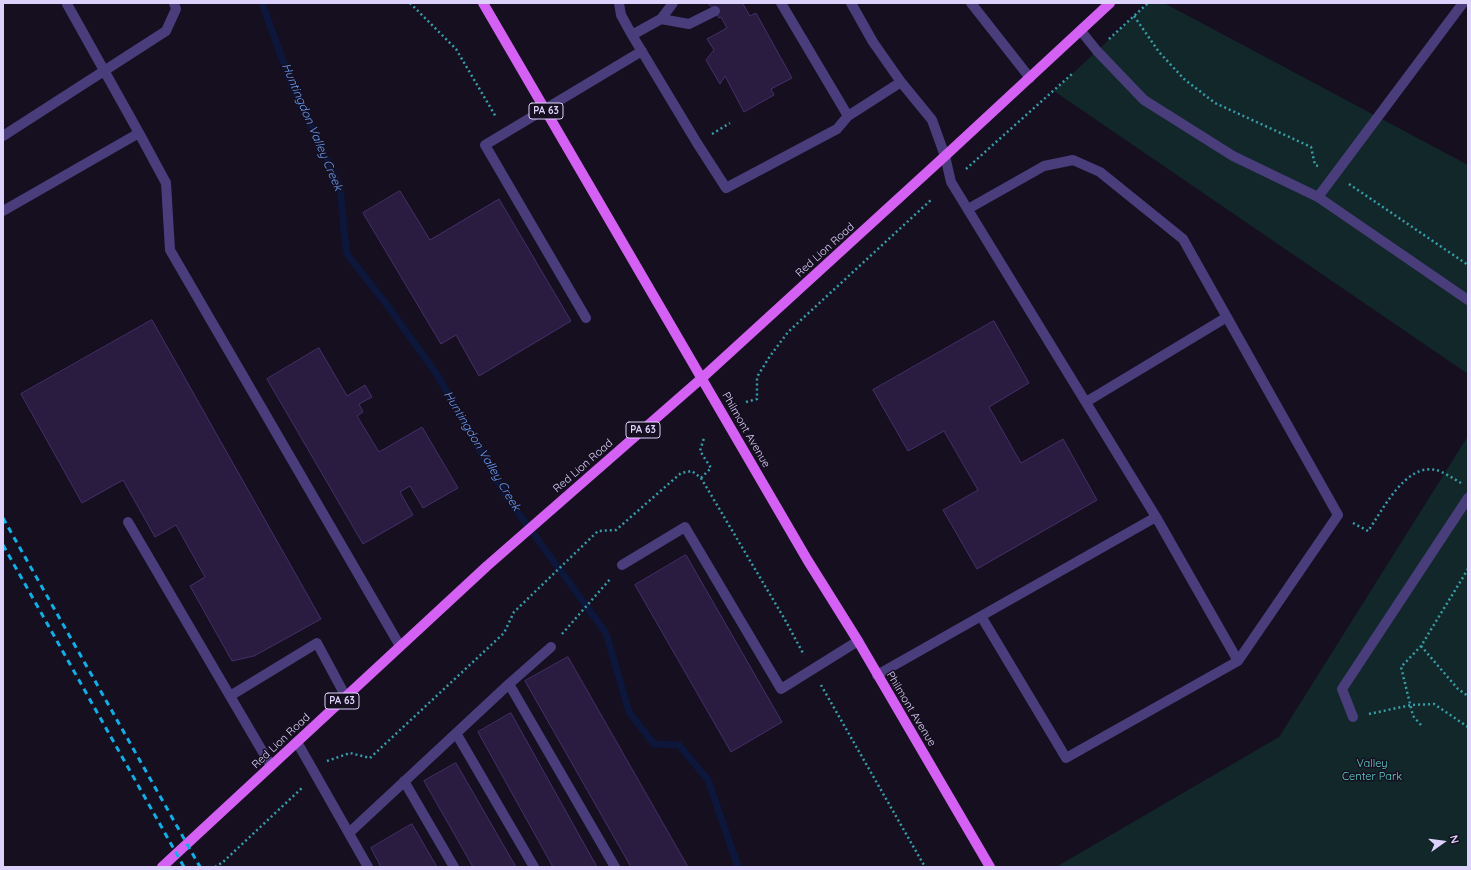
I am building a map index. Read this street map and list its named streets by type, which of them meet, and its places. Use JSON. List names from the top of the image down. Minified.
{"streets":{"main road":["PA 63","Red Lion Road","Philmont Avenue"]},"crossings":[["Red Lion Road","Philmont Avenue"]],"water":["Huntingdon Valley Creek"],"parks":["Valley Center Park"],"north":"right"}
